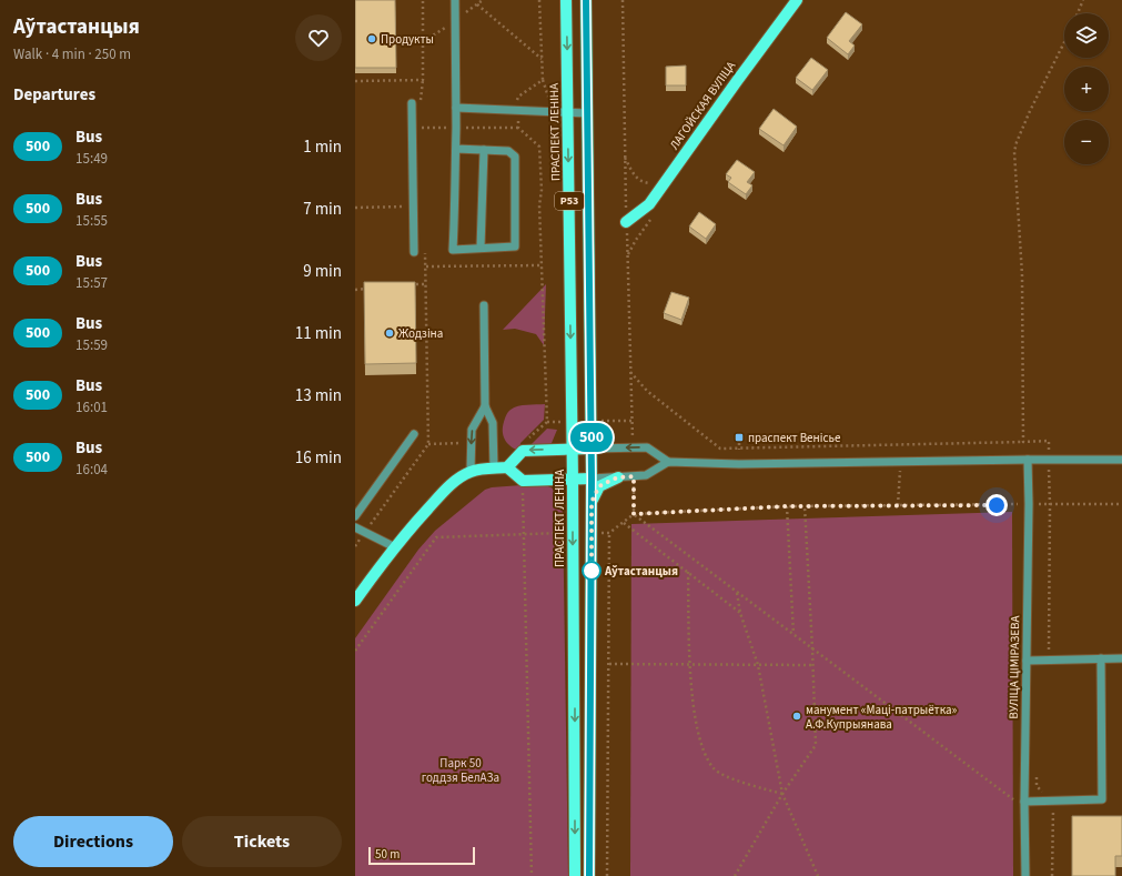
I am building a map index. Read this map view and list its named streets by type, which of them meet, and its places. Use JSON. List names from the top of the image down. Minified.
{"streets":{"main road":["ЛАГОЙСКАЯ ВУЛІЦА","ПРАСПЕКТ ЛЕНІНА","Р53"],"street":["ВУЛІЦА ЦІМІРАЗЕВА"]},"parks":["Парк 50 годдзя БелАЗа"],"places":{"other":["Продукты","Жодзіна","Аўтастанцыя","манумент «Маці-патрыётка» А.Ф.Купрыянава"],"transit":["праспект Венісье"]},"lines":["bus line 500"],"scale_bar":"50 m","page":{"heading":[["Аўтастанцыя","Walk · 4 min · 250 m"],"Departures"],"on_map":"500","map_buttons":["+","−"],"list":[{"mark":"500","name":"Bus","note":"15:49","value":"1 min"},{"mark":"500","name":"Bus","note":"15:55","value":"7 min"},{"mark":"500","name":"Bus","note":"15:57","value":"9 min"},{"mark":"500","name":"Bus","note":"15:59","value":"11 min"},{"mark":"500","name":"Bus","note":"16:01","value":"13 min"},{"mark":"500","name":"Bus","note":"16:04","value":"16 min"}],"buttons":["Directions","Tickets"],"scale":"50 m"}}
